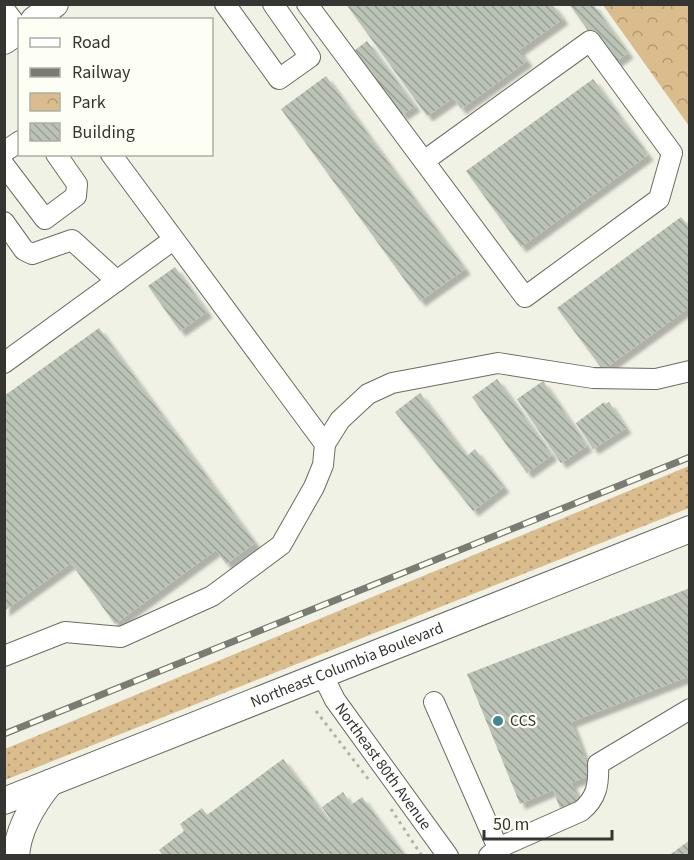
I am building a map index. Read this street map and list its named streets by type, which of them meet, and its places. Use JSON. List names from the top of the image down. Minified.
{"streets":{"main road":["Northeast Columbia Boulevard"],"street":["Northeast 80th Avenue"]},"crossings":[["Northeast Columbia Boulevard","Northeast 80th Avenue"]],"places":["CCS"],"legend":["Road","Railway","Park","Building"],"scale_bar":"50 m"}
